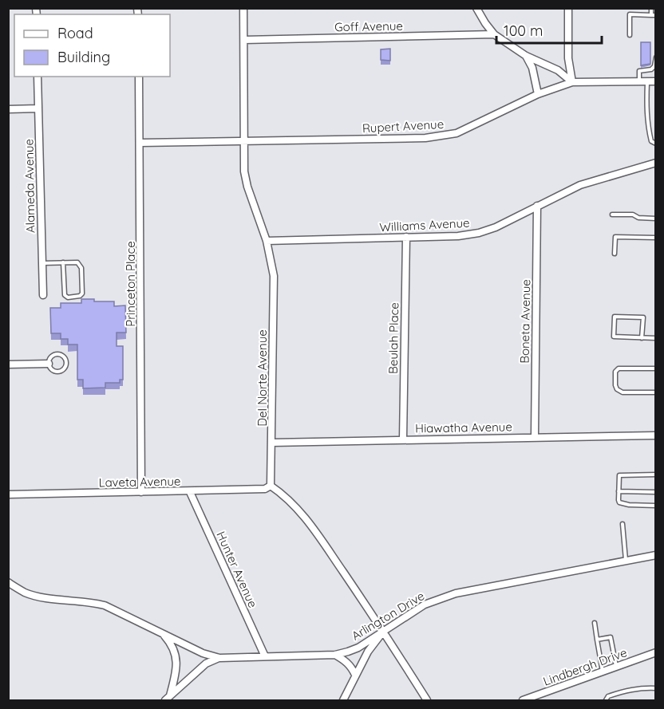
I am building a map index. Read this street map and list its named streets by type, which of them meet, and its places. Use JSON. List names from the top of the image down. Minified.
{"streets":{"street":["Goff Avenue","Rupert Avenue","Alameda Avenue","Williams Avenue","Princeton Place","Boneta Avenue","Beulah Place","Del Norte Avenue","Hiawatha Avenue","Laveta Avenue","Hunter Avenue","Arlington Drive","Lindbergh Drive"]},"crossings":[["Goff Avenue","Del Norte Avenue"],["Rupert Avenue","Princeton Place"],["Rupert Avenue","Del Norte Avenue"],["Williams Avenue","Boneta Avenue"],["Williams Avenue","Beulah Place"],["Williams Avenue","Del Norte Avenue"],["Princeton Place","Laveta Avenue"],["Boneta Avenue","Hiawatha Avenue"],["Beulah Place","Hiawatha Avenue"],["Del Norte Avenue","Hiawatha Avenue"],["Del Norte Avenue","Laveta Avenue"],["Laveta Avenue","Hunter Avenue"],["Hunter Avenue","Arlington Drive"]],"legend":["Road","Building"],"scale_bar":"100 m"}
